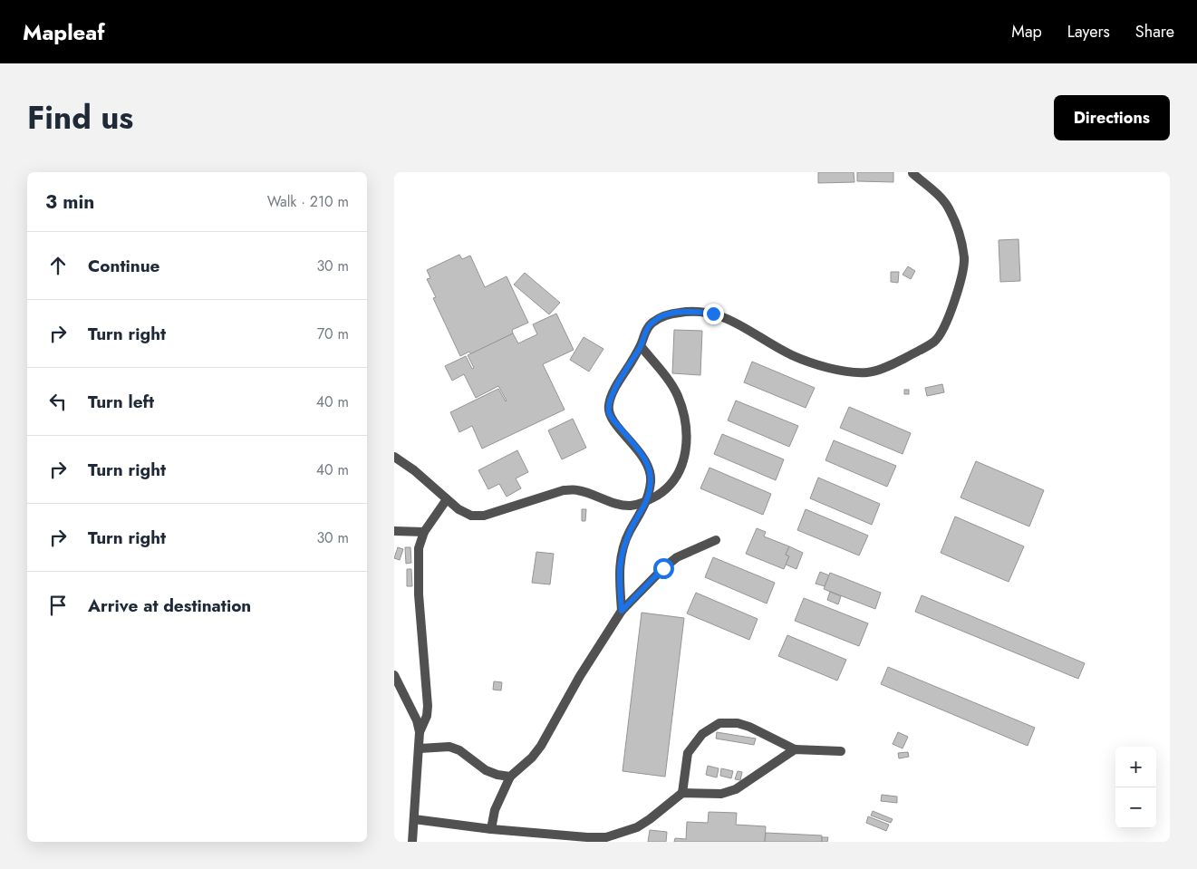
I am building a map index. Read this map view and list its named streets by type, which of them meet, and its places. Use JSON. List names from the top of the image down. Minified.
{"page":{"header":"Mapleaf","nav":["Map","Layers","Share"],"title":"Find us","buttons":"Directions","heading":["3 min","Walk · 210 m"],"list":[["Continue","30 m"],["Turn right","70 m"],["Turn left","40 m"],["Turn right","40 m"],["Turn right","30 m"],"Arrive at destination"],"map_buttons":["+","−"]}}
